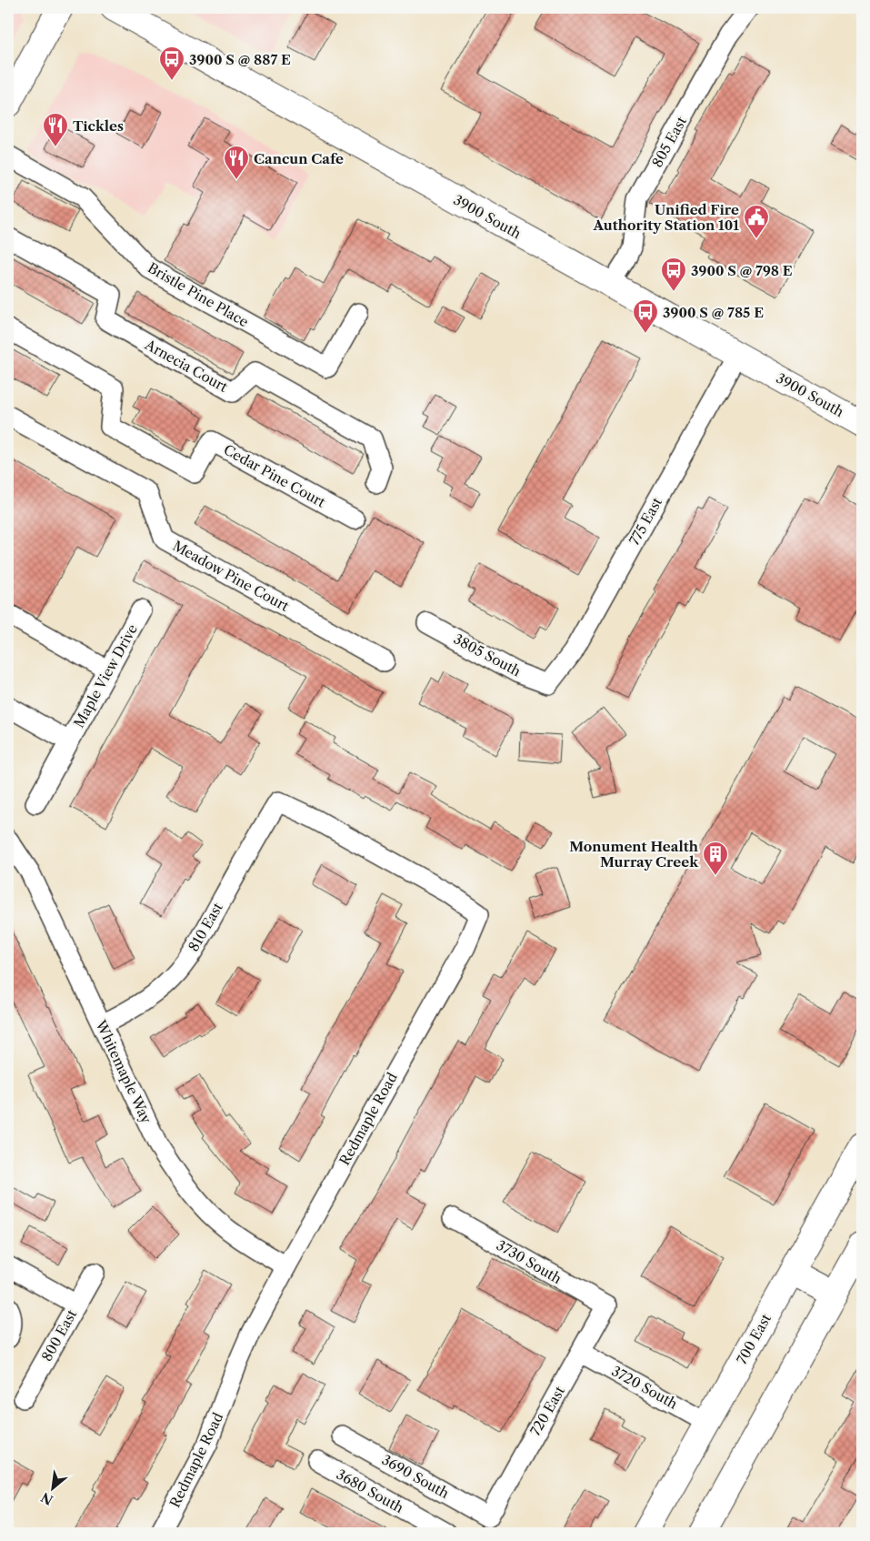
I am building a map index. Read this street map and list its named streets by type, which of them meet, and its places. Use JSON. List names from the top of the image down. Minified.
{"streets":{"main road":["3900 South","700 East"],"street":["805 East","Bristle Pine Place","Arnecia Court","Cedar Pine Court","775 East","Meadow Pine Court","3805 South","Maple View Drive","810 East","Whitemaple Way","Redmaple Road","3730 South","800 East","3720 South","720 East","3690 South","3680 South"]},"crossings":[["805 East","3900 South"],["3900 South","775 East"],["775 East","3805 South"],["810 East","Whitemaple Way"],["810 East","Redmaple Road"],["Whitemaple Way","Redmaple Road"],["3730 South","720 East"],["700 East","3720 South"],["3720 South","720 East"],["720 East","3690 South"]],"places":{"bus stop":["3900 S @ 887 E","3900 S @ 798 E","3900 S @ 785 E"],"restaurant":["Tickles","Cancun Cafe"],"public building":["Unified Fire Authority Station 101"],"building":["Monument Health Murray Creek"]},"north":"bottom left"}
